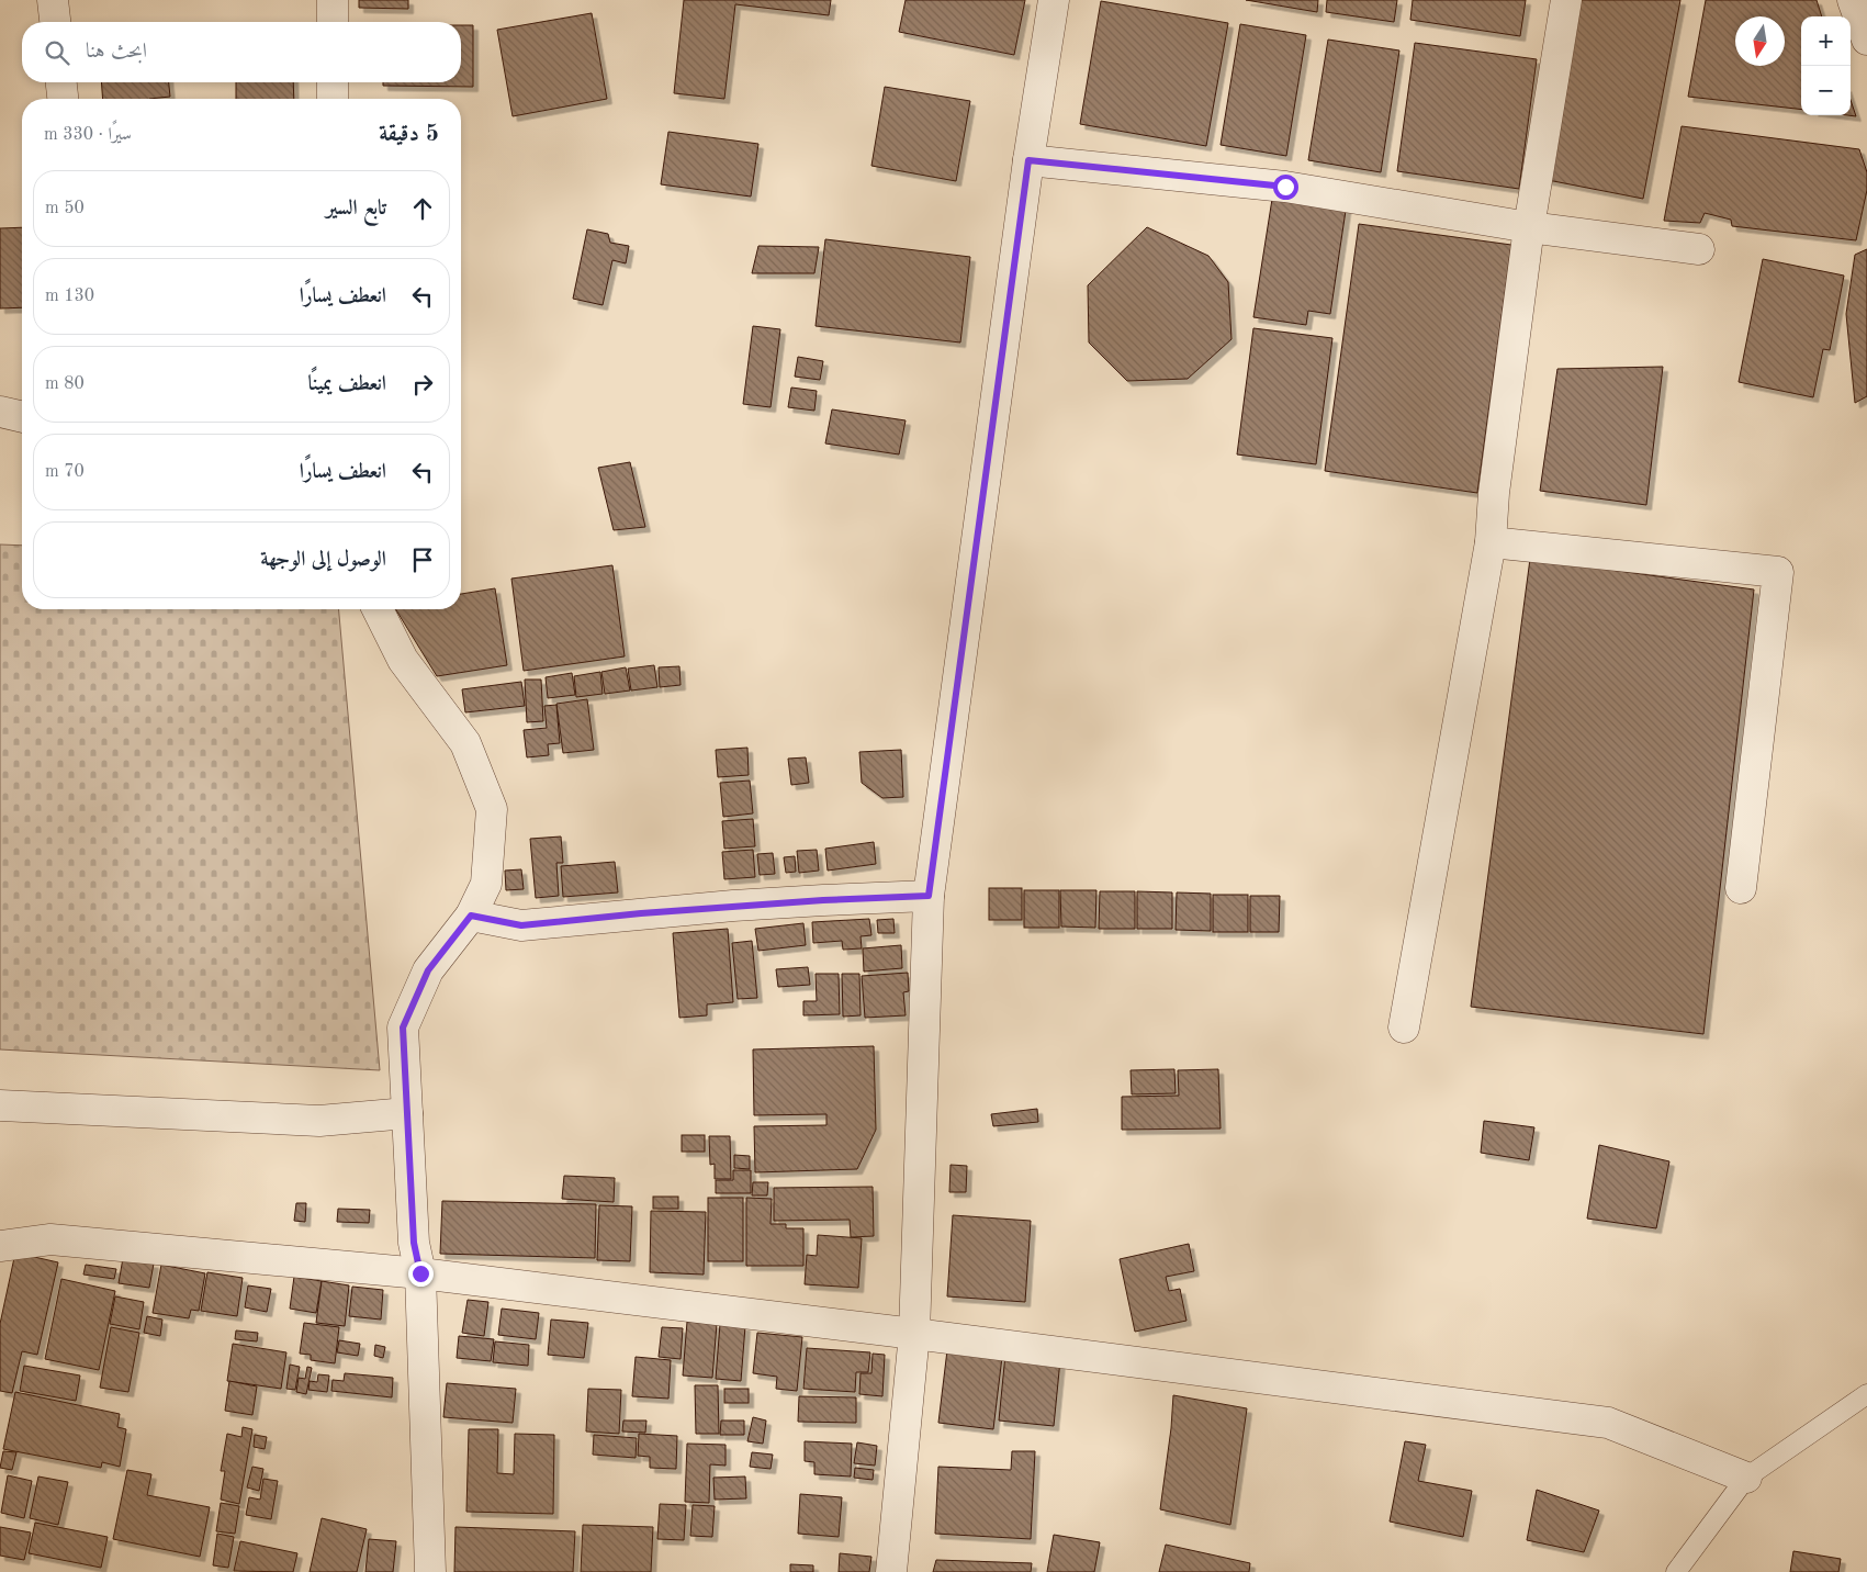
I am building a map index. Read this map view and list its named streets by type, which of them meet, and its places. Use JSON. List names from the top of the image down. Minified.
{"north":"bottom","page":{"map_buttons":["+","−"],"search":"ابحث هنا","heading":["5 دقيقة","سيرًا · 330 m"],"list":[["تابع السير","50 m"],["انعطف يسارًا","130 m"],["انعطف يمينًا","80 m"],["انعطف يسارًا","70 m"],"الوصول إلى الوجهة"]}}
